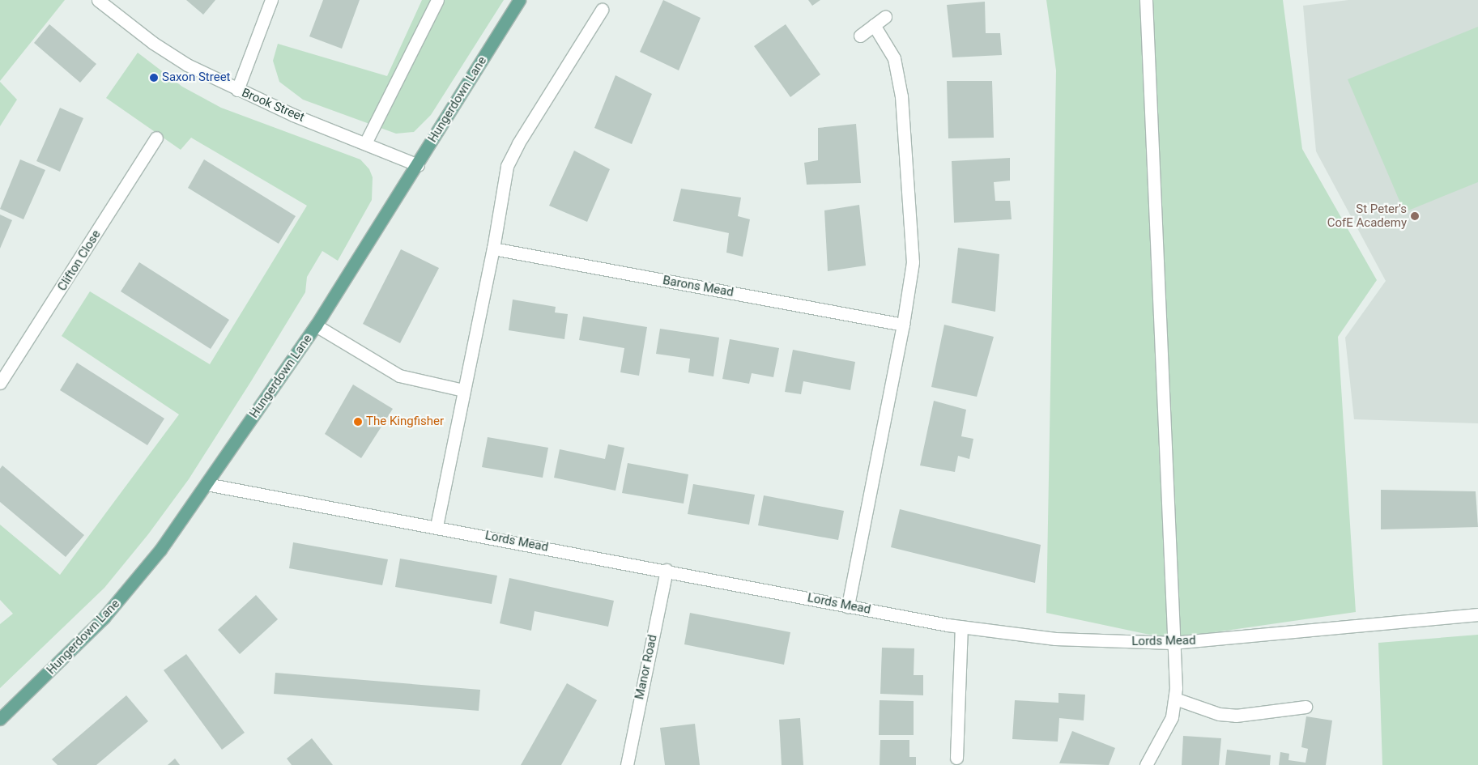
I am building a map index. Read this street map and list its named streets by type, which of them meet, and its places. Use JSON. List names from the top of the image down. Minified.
{"streets":{"main road":["Hungerdown Lane"],"street":["Brook Street","Clifton Close","Barons Mead","Lords Mead","Manor Road"]},"crossings":[["Hungerdown Lane","Brook Street"],["Hungerdown Lane","Lords Mead"],["Lords Mead","Manor Road"]],"places":["Saxon Street","St Peter's CofE Academy","The Kingfisher"]}
